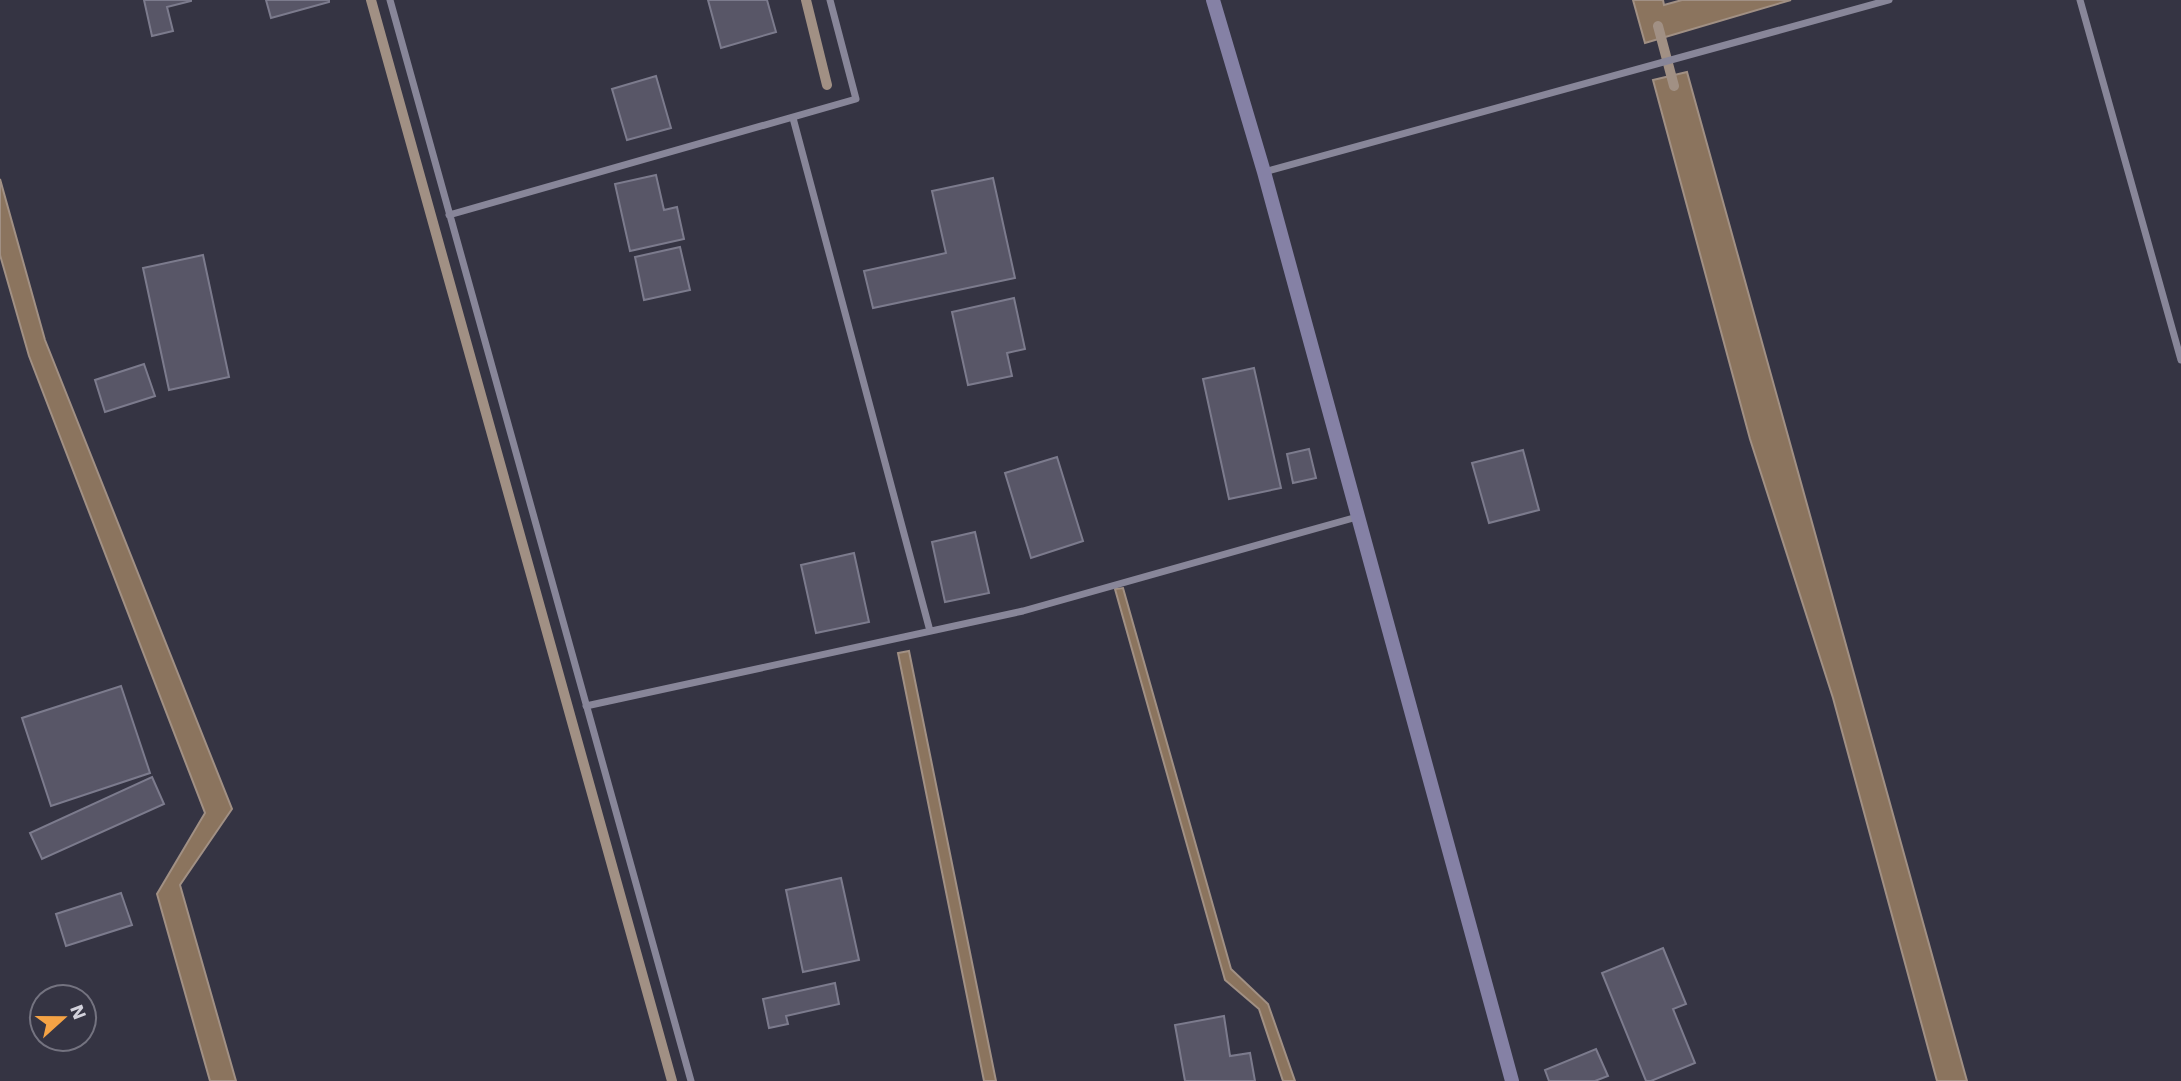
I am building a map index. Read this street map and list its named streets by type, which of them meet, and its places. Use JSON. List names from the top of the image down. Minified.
{"north":"right"}
